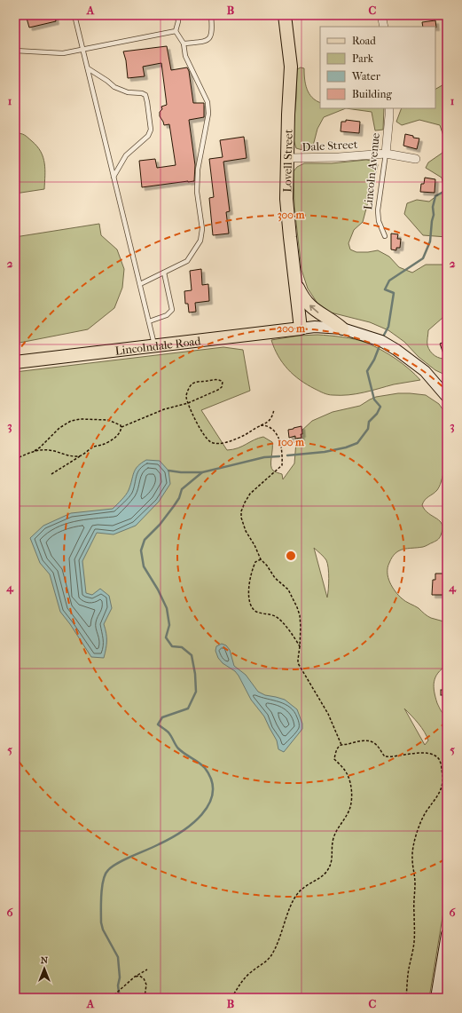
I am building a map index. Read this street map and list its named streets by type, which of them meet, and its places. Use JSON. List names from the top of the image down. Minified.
{"streets":{"main road":["Lovell Street","Lincolndale Road"],"street":["Dale Street","Lincoln Avenue"]},"crossings":[["Dale Street","Lovell Street"],["Dale Street","Lincoln Avenue"],["Lovell Street","Lincolndale Road"]],"legend":["Road","Park","Water","Building"],"north":"top","grid":{"columns":["A","B","C"],"rows":["1","2","3","4","5","6"]},"rings":["300 m","200 m","100 m"]}
